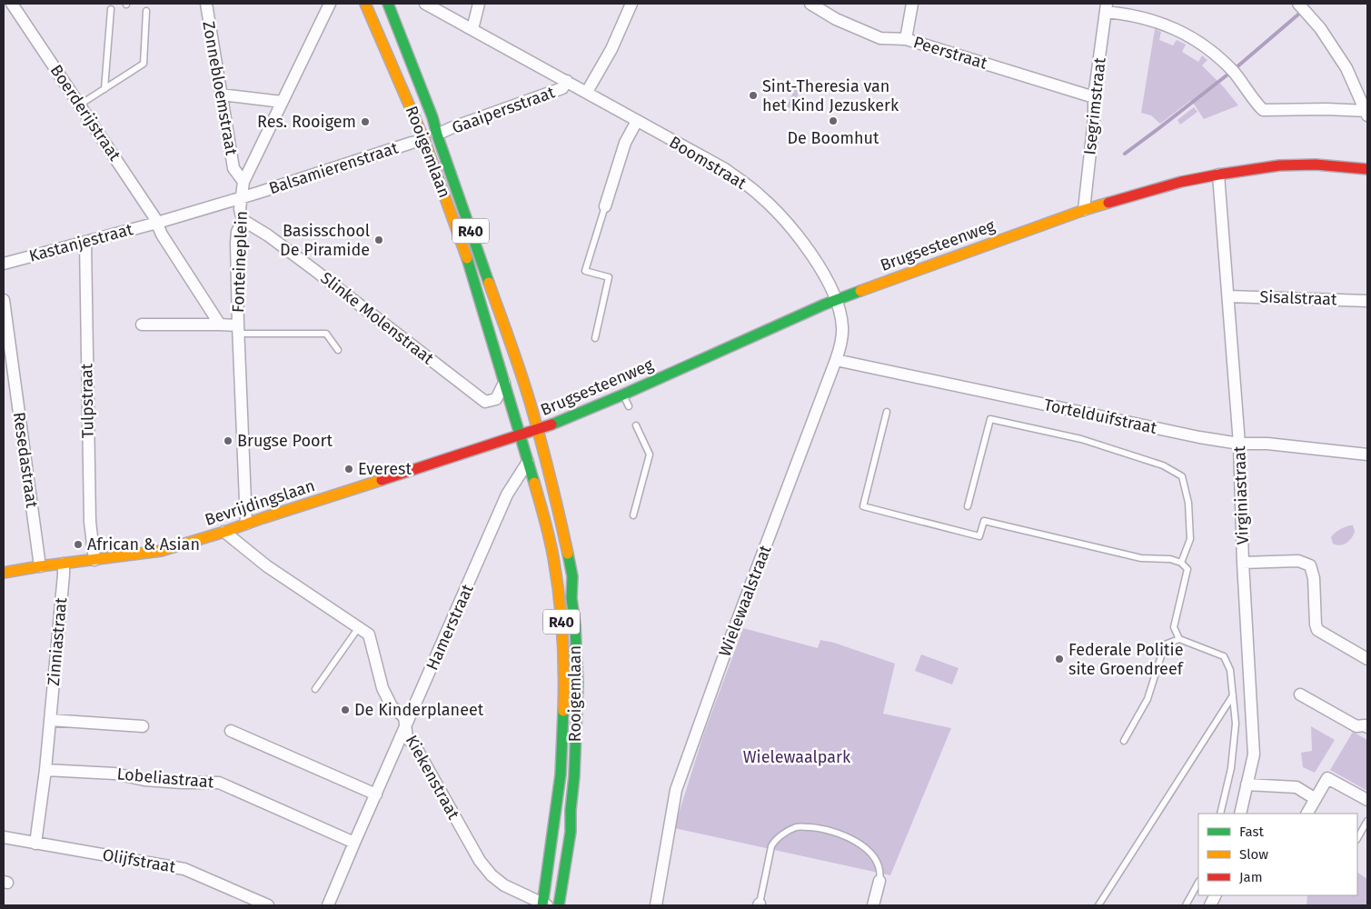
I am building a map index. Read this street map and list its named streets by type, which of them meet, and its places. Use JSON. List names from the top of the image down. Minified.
{"streets":{"main road":["Rooigemlaan","R40","Brugsesteenweg","Bevrijdingslaan"],"street":["Peerstraat","Zonnebloemstraat","Isegrimstraat","Gaaipersstraat","Boerderijstraat","Boomstraat","Balsamierenstraat","Kastanjestraat","Fonteineplein","Sisalstraat","Slinke Molenstraat","Tulpstraat","Tortelduifstraat","Resedastraat","Virginiastraat","Wielewaalstraat","Hamerstraat","Zinniastraat","Kiekenstraat","Lobeliastraat","Olijfstraat"]},"crossings":[["Peerstraat","Isegrimstraat"],["Isegrimstraat","Brugsesteenweg"],["Gaaipersstraat","Rooigemlaan"],["Gaaipersstraat","Boomstraat"],["Boerderijstraat","Kastanjestraat"],["Boerderijstraat","Fonteineplein"],["Rooigemlaan","Balsamierenstraat"],["Rooigemlaan","Brugsesteenweg"],["Rooigemlaan","Slinke Molenstraat"],["Rooigemlaan","Bevrijdingslaan"],["Rooigemlaan","Hamerstraat"],["Rooigemlaan","Kiekenstraat"],["Boomstraat","Brugsesteenweg"],["Boomstraat","Wielewaalstraat"],["Balsamierenstraat","Fonteineplein"],["Kastanjestraat","Fonteineplein"],["Kastanjestraat","Tulpstraat"],["Brugsesteenweg","Virginiastraat"],["Brugsesteenweg","Wielewaalstraat"],["Fonteineplein","Slinke Molenstraat"],["Sisalstraat","Virginiastraat"],["Tulpstraat","Bevrijdingslaan"],["Tortelduifstraat","Virginiastraat"],["Tortelduifstraat","Wielewaalstraat"],["Resedastraat","Bevrijdingslaan"],["Bevrijdingslaan","Zinniastraat"],["Bevrijdingslaan","Kiekenstraat"],["Hamerstraat","Kiekenstraat"],["Hamerstraat","Lobeliastraat"],["Zinniastraat","Lobeliastraat"],["Zinniastraat","Olijfstraat"]],"parks":["Wielewaalpark"],"places":["Sint-Theresia van het Kind Jezuskerk","De Boomhut","Res. Rooigem","Basisschool De Piramide","Brugse Poort","Everest","African & Asian","Federale Politie site Groendreef","De Kinderplaneet"],"legend":["Fast","Slow","Jam"]}
